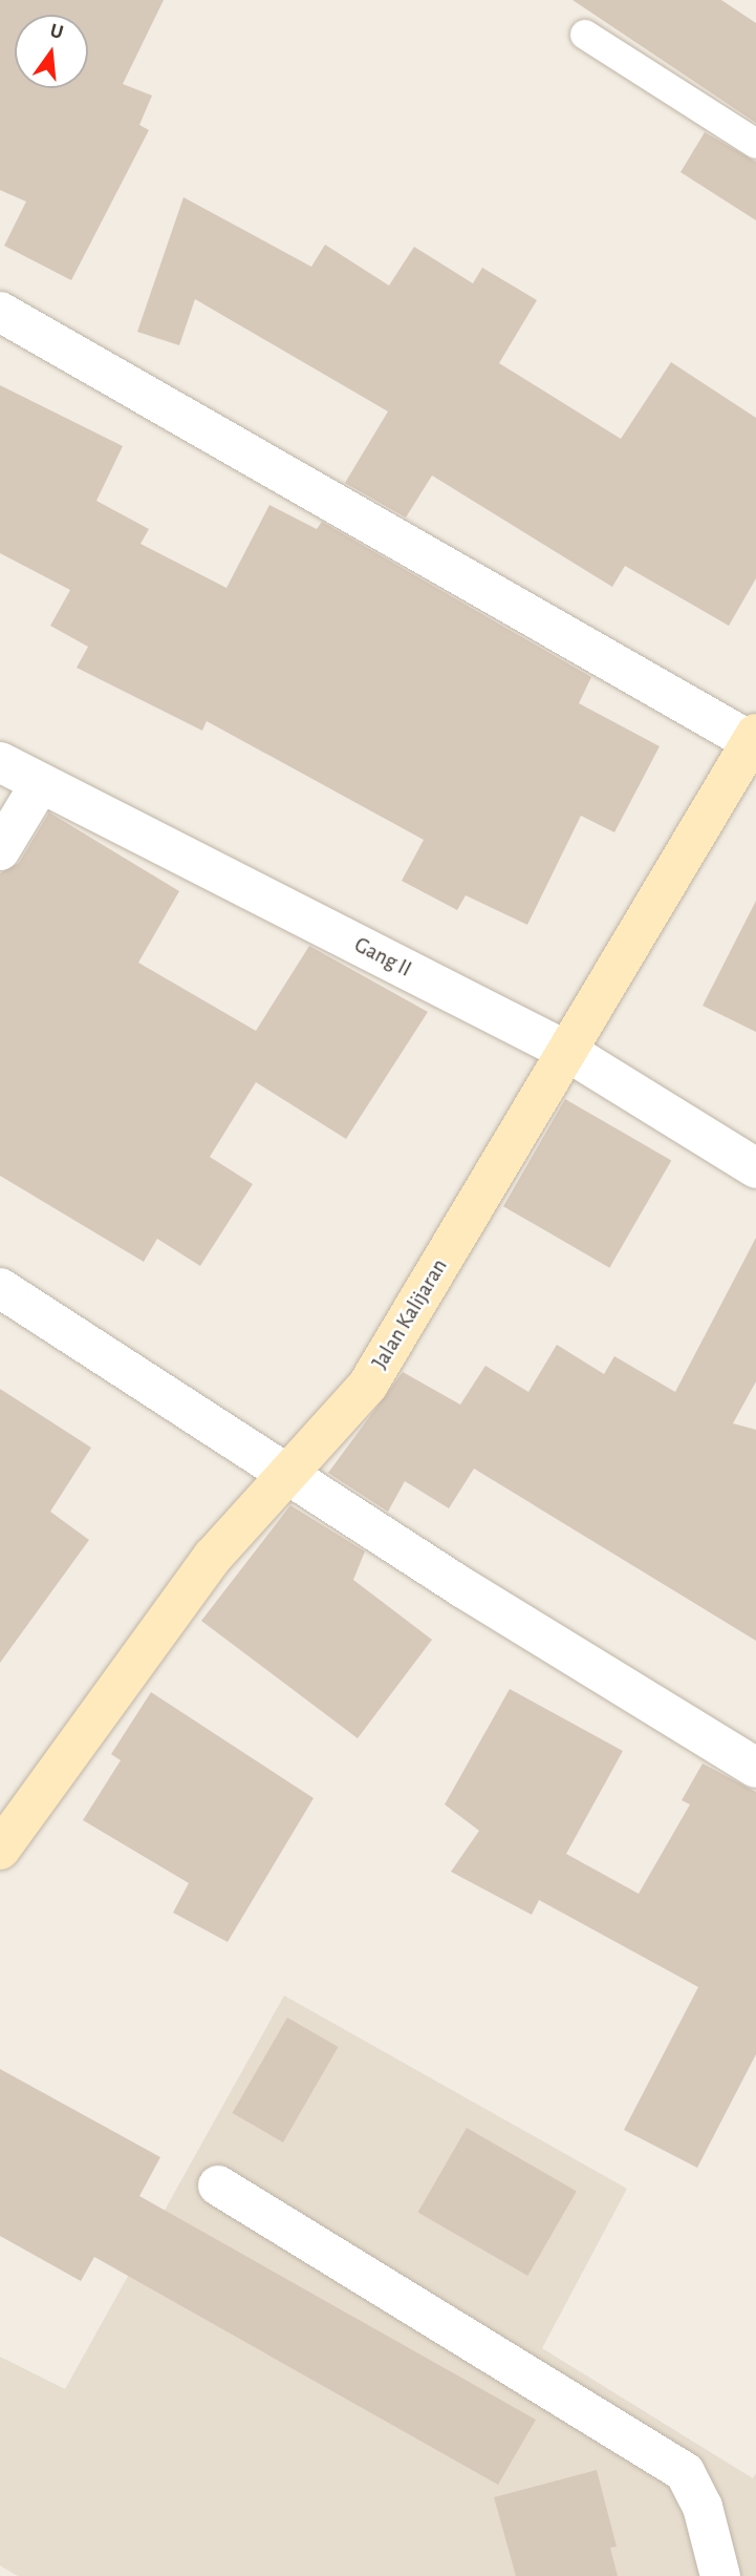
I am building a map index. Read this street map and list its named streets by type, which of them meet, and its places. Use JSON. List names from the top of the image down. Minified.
{"streets":{"street":["Gang II","Jalan Kalijaran"]},"crossings":[["Gang II","Jalan Kalijaran"]],"north":"top"}
